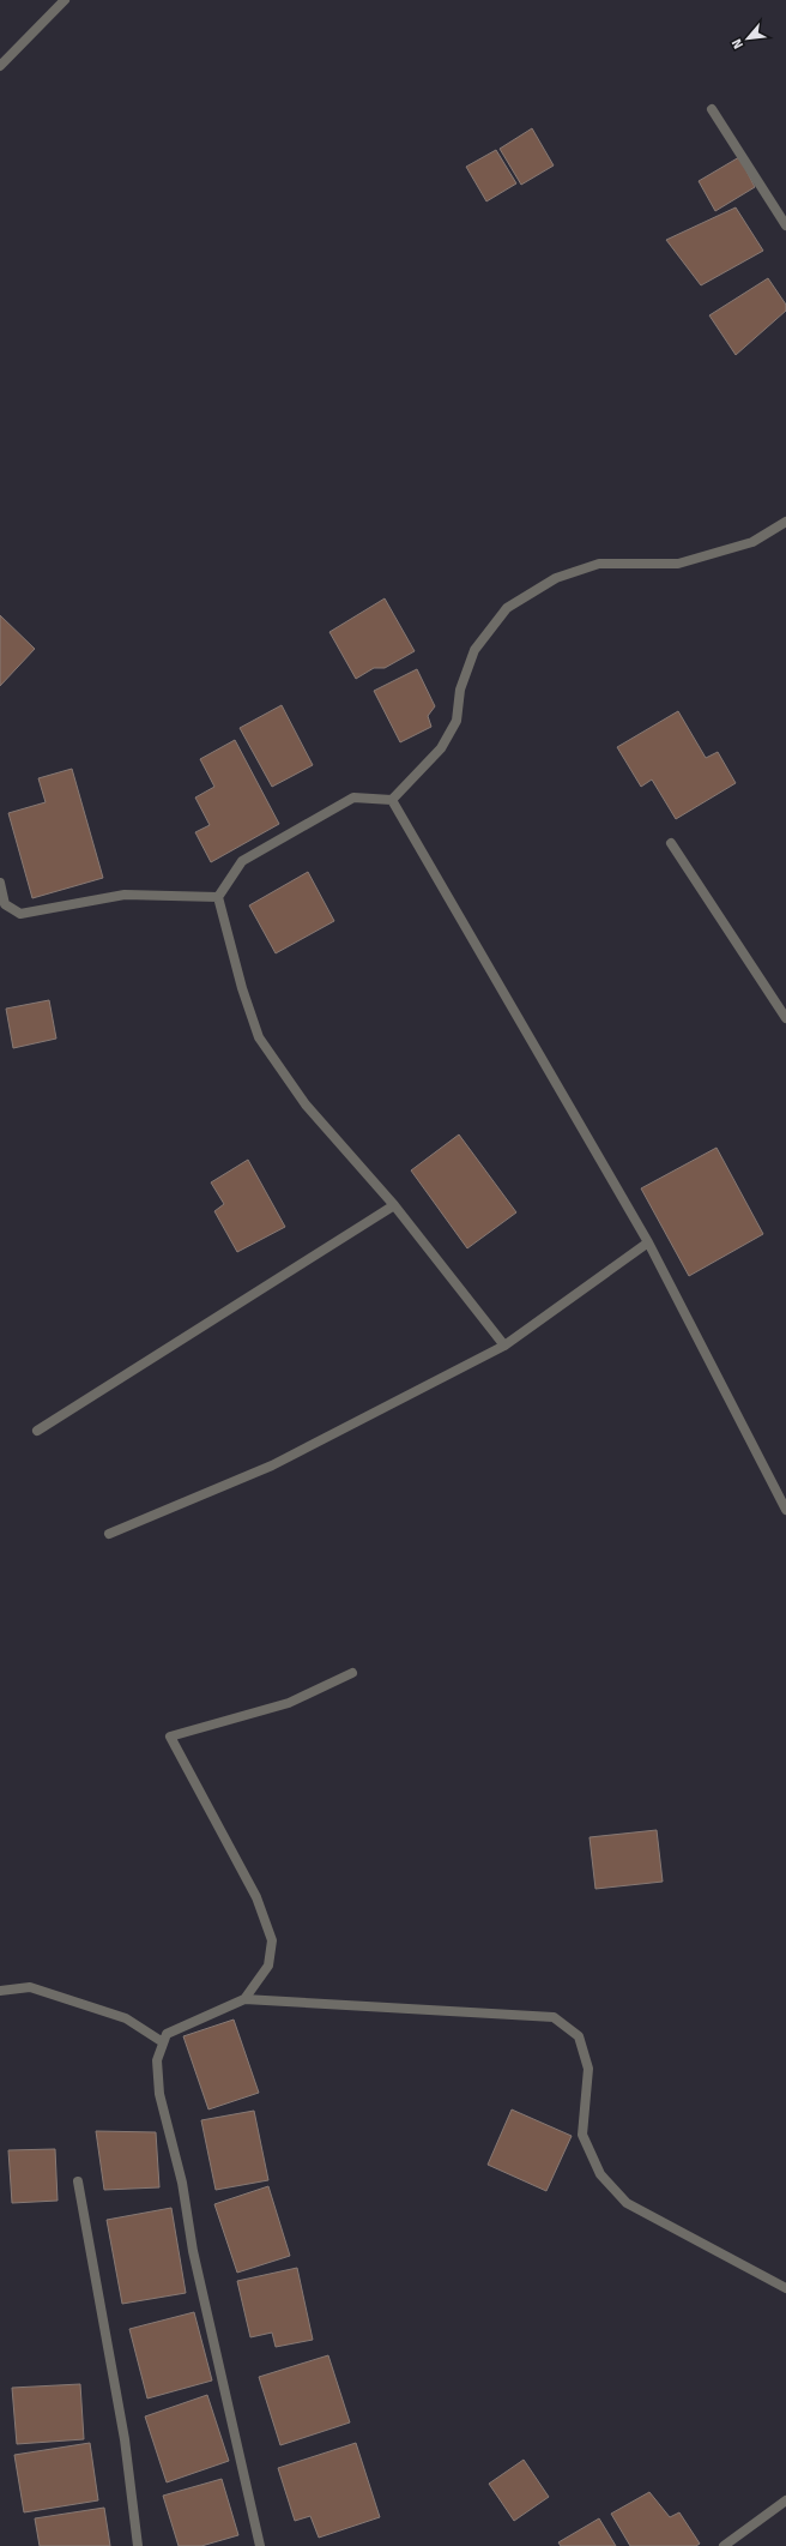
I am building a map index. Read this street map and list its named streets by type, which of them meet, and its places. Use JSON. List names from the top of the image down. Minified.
{"north":"bottom left"}
